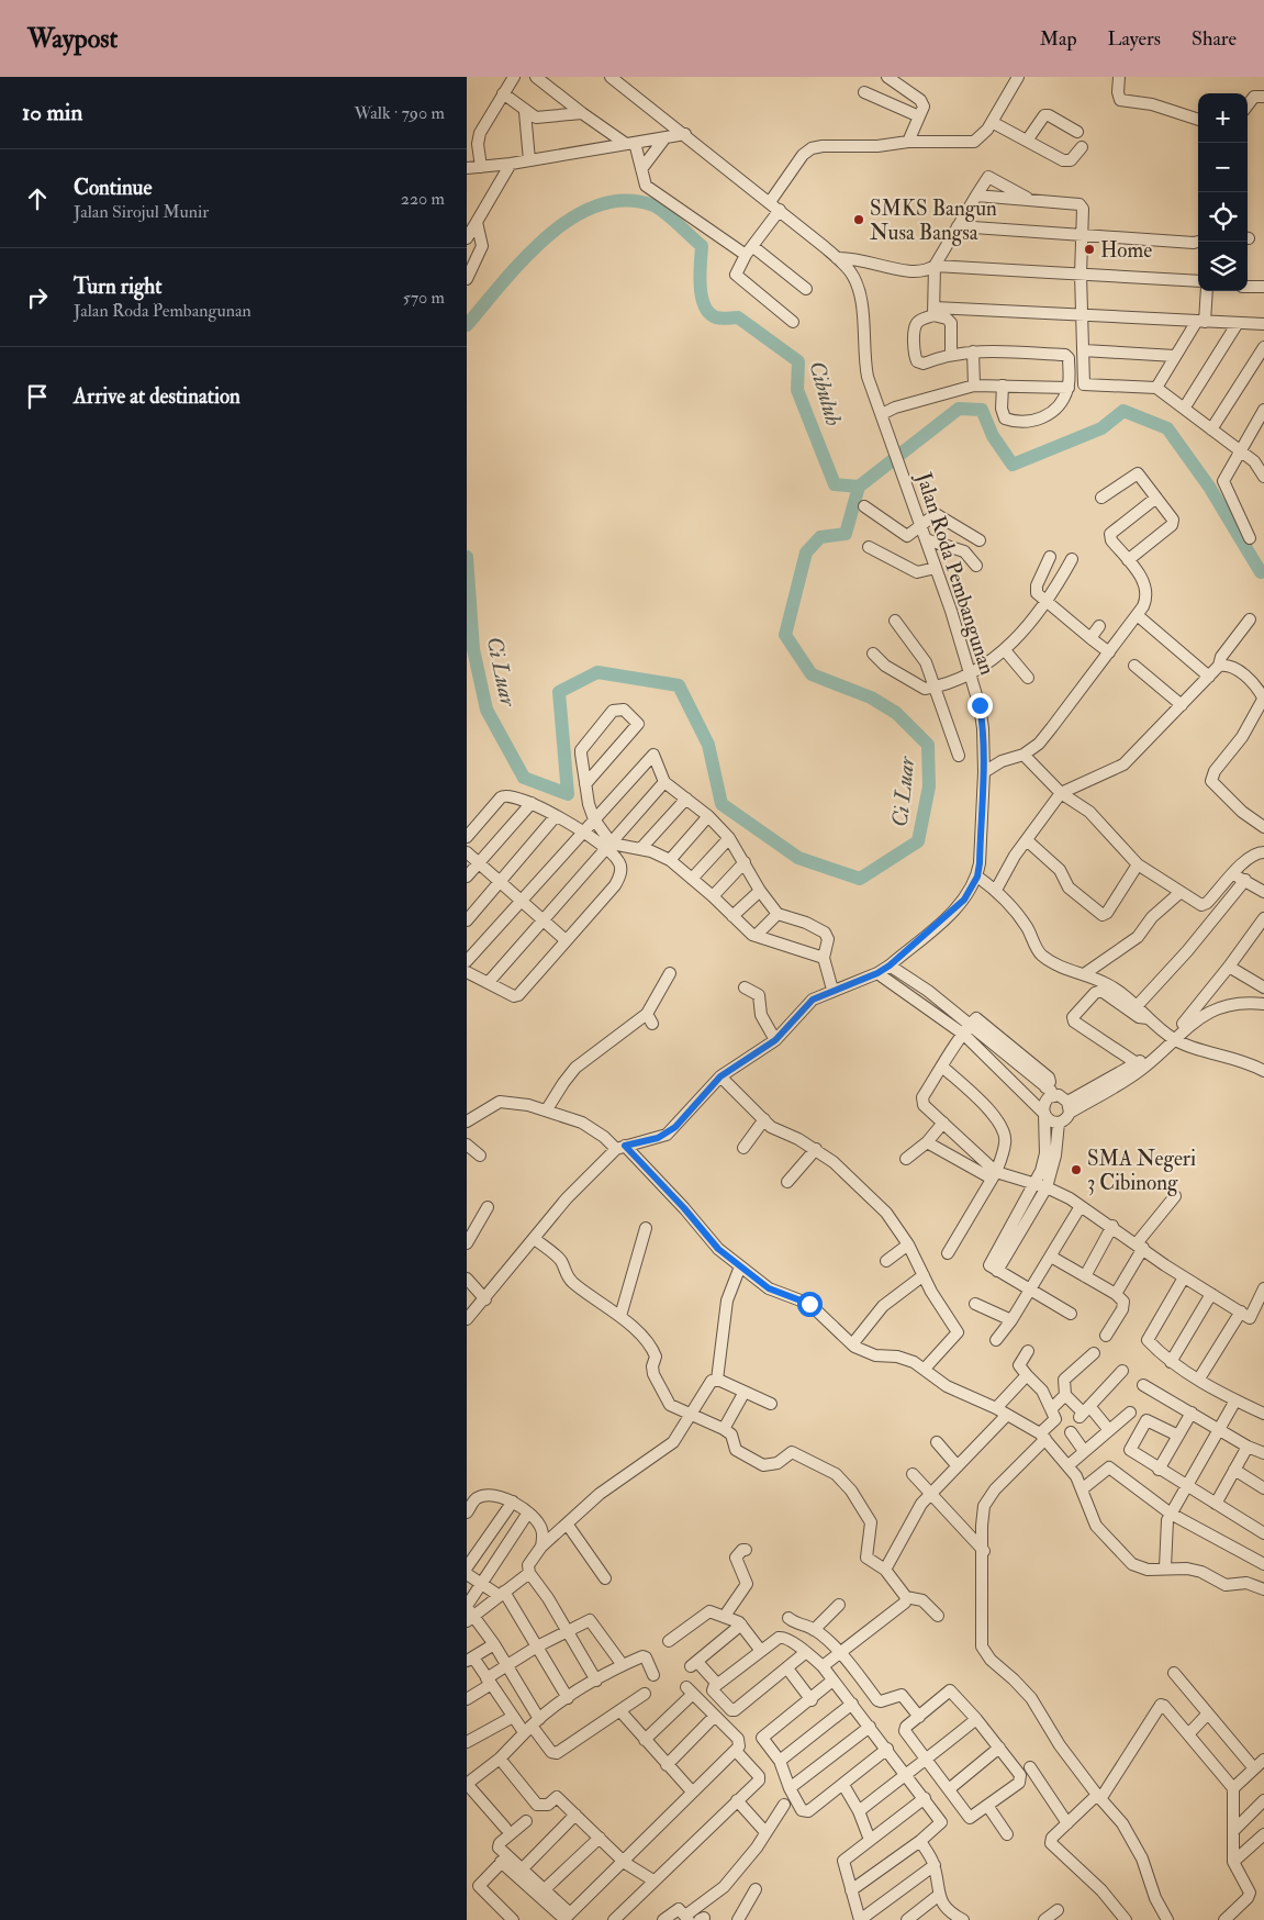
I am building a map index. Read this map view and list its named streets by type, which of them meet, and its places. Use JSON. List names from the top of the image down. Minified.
{"streets":{"street":["Jalan Roda Pembangunan"]},"water":["Cibuluh","Ci Luar"],"places":["SMKS Bangun Nusa Bangsa","Home","SMA Negeri 3 Cibinong"],"page":{"header":"Waypost","nav":["Map","Layers","Share"],"heading":["10 min","Walk · 790 m"],"map_buttons":["+","−"],"list":[["Continue","Jalan Sirojul Munir","220 m"],["Turn right","Jalan Roda Pembangunan","570 m"],"Arrive at destination"]}}
